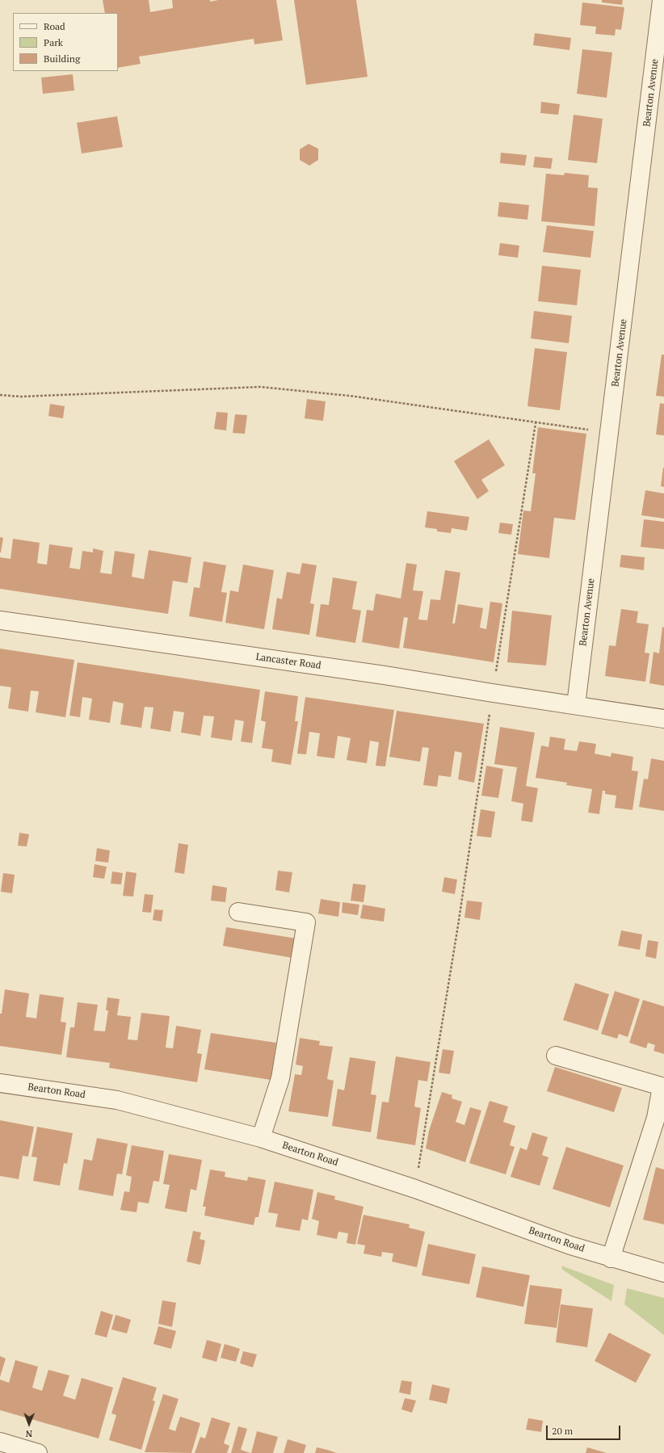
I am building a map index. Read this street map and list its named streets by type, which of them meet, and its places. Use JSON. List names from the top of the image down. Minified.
{"streets":{"street":["Bearton Avenue","Lancaster Road","Bearton Road"]},"crossings":[["Bearton Avenue","Lancaster Road"]],"legend":["Road","Park","Building"],"scale_bar":"20 m","north":"bottom"}
